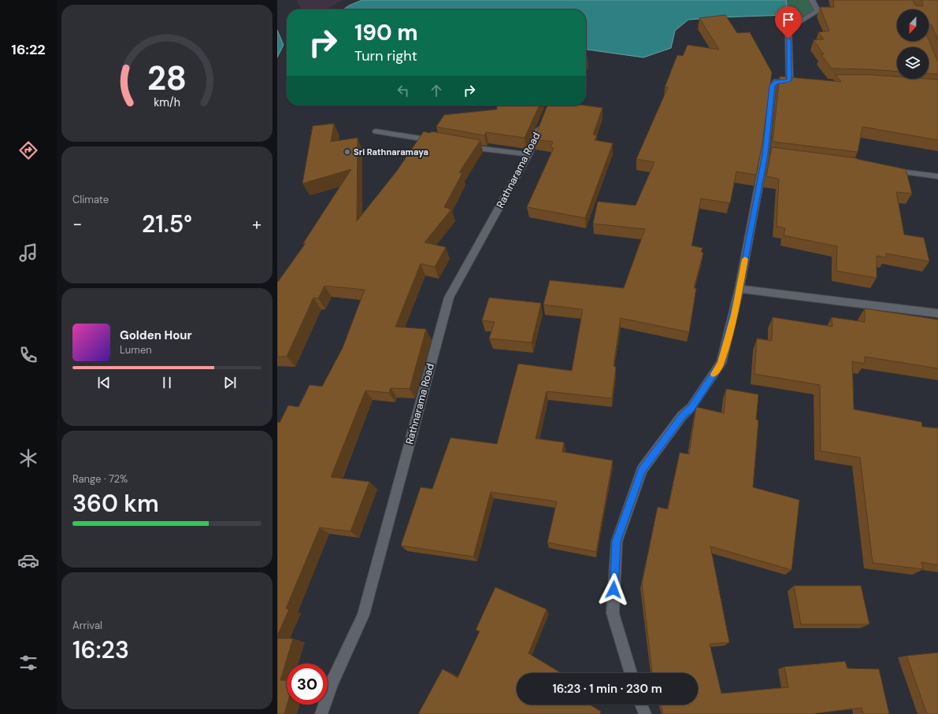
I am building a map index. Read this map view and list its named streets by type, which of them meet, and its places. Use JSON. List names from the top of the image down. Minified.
{"streets":{"street":["Rathnarama Road"]},"places":["Sri Rathnaramaya"],"north":"bottom","page":{"tabs":"16:22","turn":["190 m","Turn right"],"tile":["Climate",["Range · 72%","360 km"],["Arrival","16:23"]],"heat":["−","21.5°","+"],"song":["Golden Hour","Lumen"],"limit":"30","trip":"16:23 · 1 min · 230 m","gauge":["28","km/h"]}}
